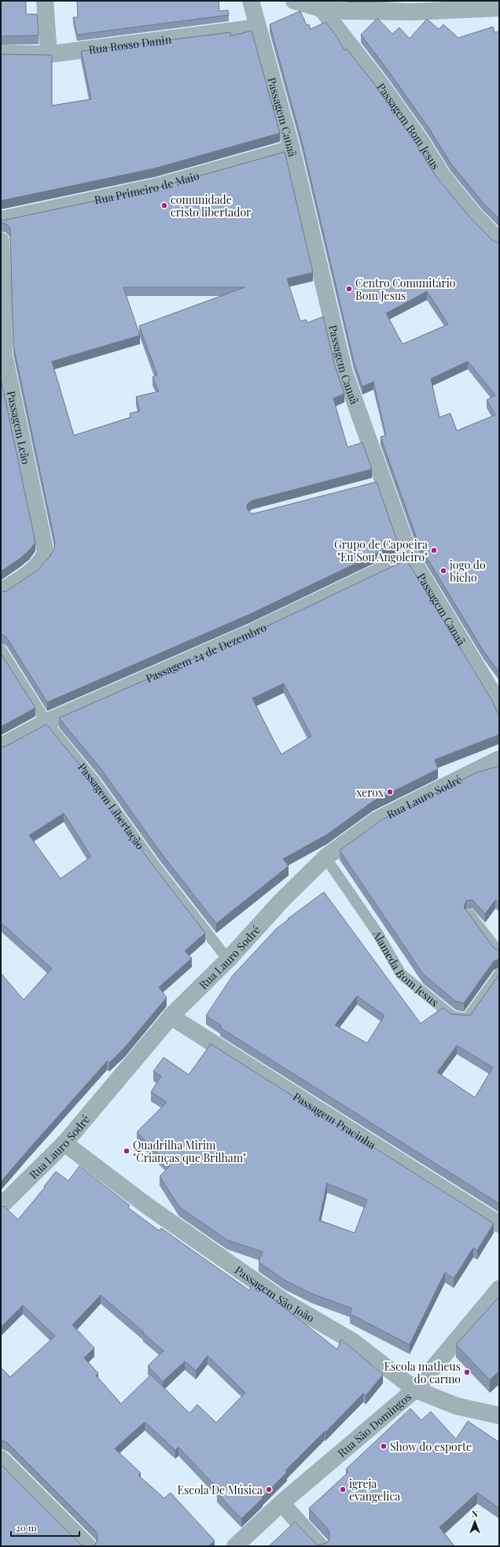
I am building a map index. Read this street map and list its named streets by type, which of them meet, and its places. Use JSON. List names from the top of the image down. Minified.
{"streets":{"street":["Rua Rosso Danin","Passagem Canaã","Passagem Bom Jesus","Rua Primeiro de Maio","Passagem Leão","Passagem 24 de Dezembro","Rua Lauro Sodré","Passagem Pracinha","Passagem São João","Rua São Domingos"],"lane":["Passagem Libertação","Alameda Bom Jesus"]},"crossings":[["Rua Rosso Danin","Passagem Canaã"],["Passagem Canaã","Rua Primeiro de Maio"],["Passagem Canaã","Passagem 24 de Dezembro"],["Passagem 24 de Dezembro","Passagem Libertação"],["Rua Lauro Sodré","Passagem Libertação"],["Rua Lauro Sodré","Alameda Bom Jesus"],["Rua Lauro Sodré","Passagem Pracinha"],["Rua Lauro Sodré","Passagem São João"],["Passagem São João","Rua São Domingos"]],"places":["comunidade cristo libertador","Centro Comunitário Bom Jesus","Grupo de Capoeira \"Eu Sou Angoleiro\"","jogo do bicho","xerox","Quadrilha Mirim \"Crianças que Brilham\"","Escola matheus do carmo","Show do esporte","Escola De Música","igreja evangelica"],"scale_bar":"20 m","north":"top"}
